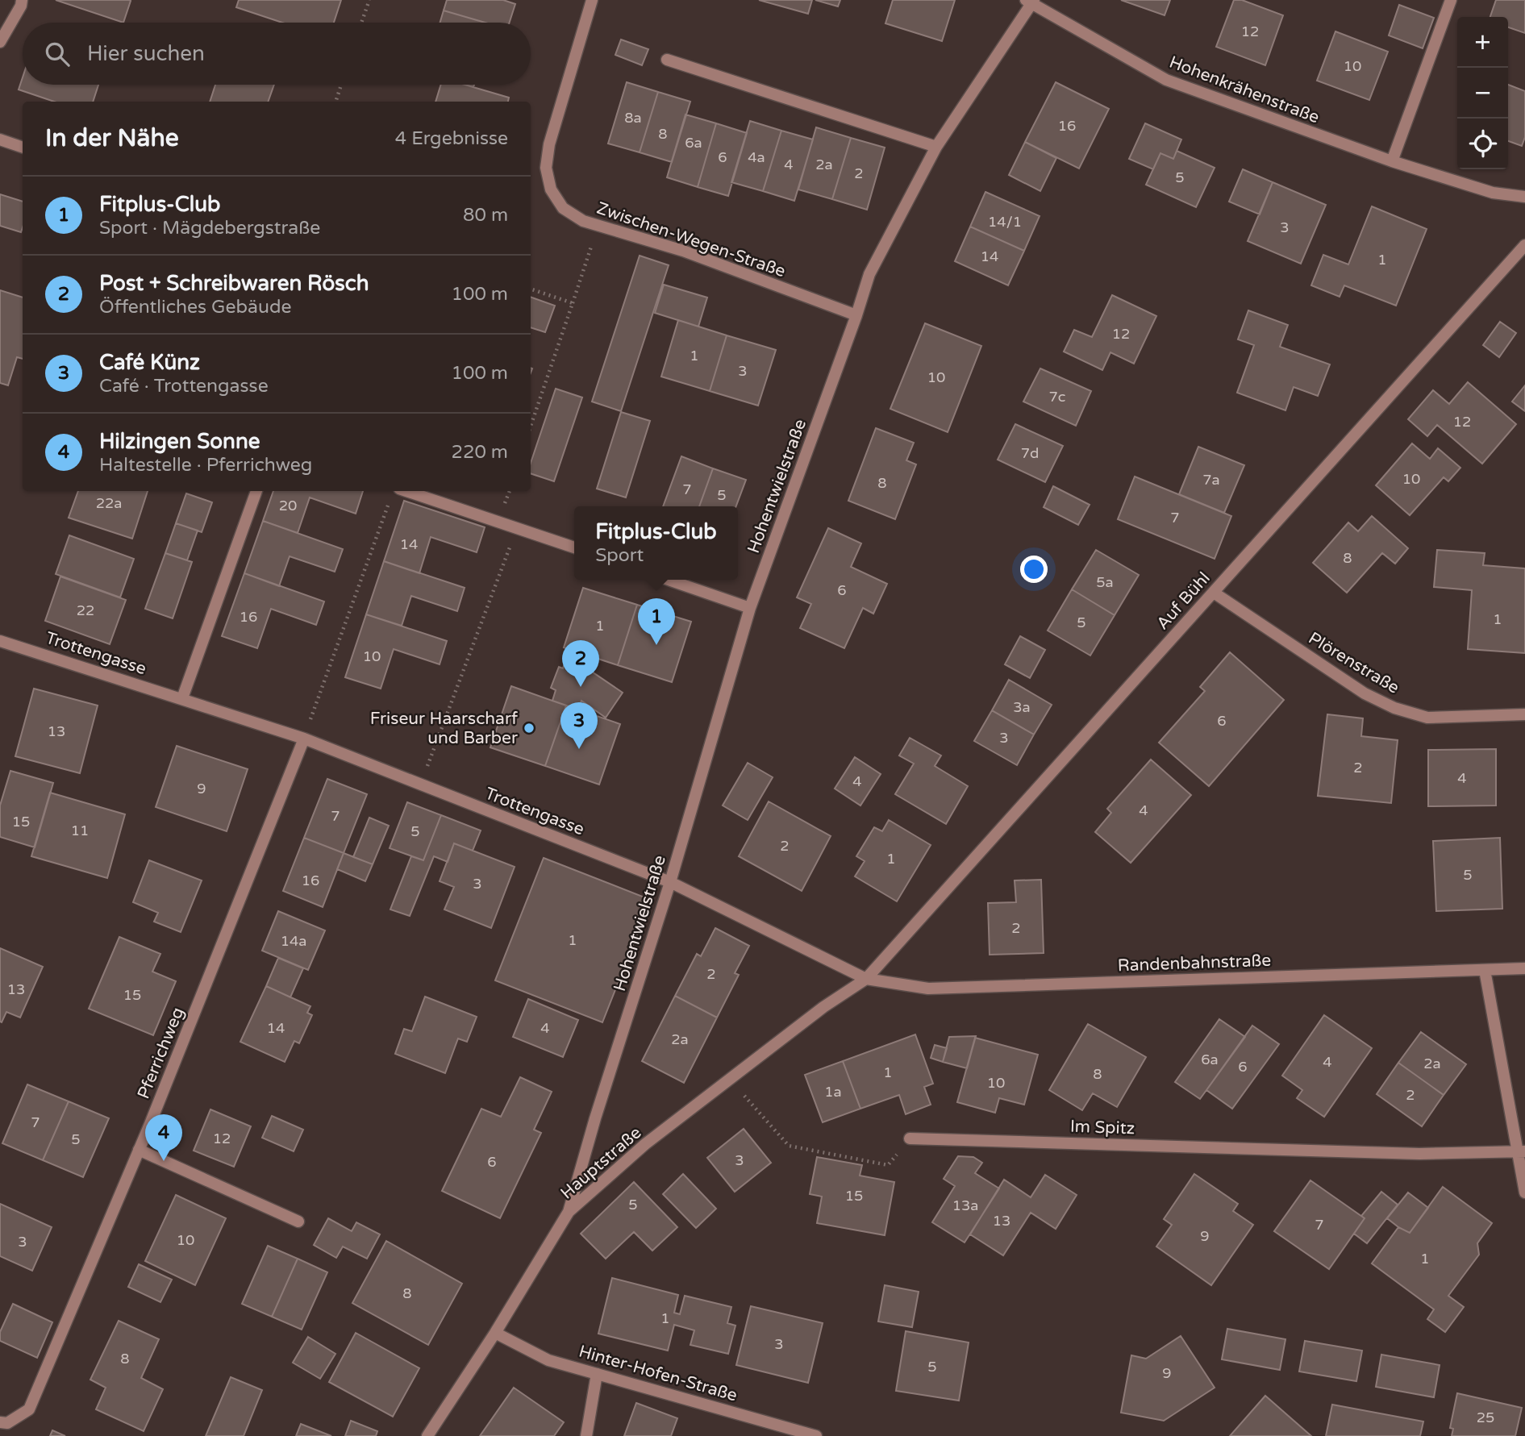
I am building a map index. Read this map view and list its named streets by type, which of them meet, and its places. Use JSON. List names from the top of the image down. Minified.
{"streets":{"street":["Hohenkrähenstraße","Zwischen-Wegen-Straße","Hohentwielstraße","Auf Bühl","Trottengasse","Plörenstraße","Randenbahnstraße","Pferrichweg","Im Spitz","Hauptstraße","Hinter-Hofen-Straße"]},"crossings":[["Hohenkrähenstraße","Hohentwielstraße"],["Zwischen-Wegen-Straße","Hohentwielstraße"],["Hohentwielstraße","Trottengasse"],["Hohentwielstraße","Hauptstraße"],["Auf Bühl","Trottengasse"],["Auf Bühl","Plörenstraße"],["Auf Bühl","Randenbahnstraße"],["Auf Bühl","Hauptstraße"],["Trottengasse","Randenbahnstraße"],["Trottengasse","Pferrichweg"],["Trottengasse","Hauptstraße"],["Randenbahnstraße","Hauptstraße"],["Hauptstraße","Hinter-Hofen-Straße"]],"places":["Friseur Haarscharf und Barber"],"house_numbers":["12","10","8a","16","8","6a","6","4a","4","2a","2","5","14/1","3","14","1","12","1","3","10","7c","12","7d","10","7a","8","7","5","22a","20","7","14","8","5a","6","22","16","1","5","1","10","3a","6","13","3","2","4","4","9","4","7","15","11","5","2","1","5","16","3","2","1","14a","2","13","15","14","4","2a","6a","4","2a","6","1","8","10","1a","2","7","12","5","3","6","15","5","13a","13","7","9","10","3","1","8","1","3","8","5","9","25"],"page":{"map_buttons":["+","−"],"search":"Hier suchen","heading":["In der Nähe","4 Ergebnisse"],"list":[{"mark":"1","name":"Fitplus-Club","note":"Sport · Mägdebergstraße","value":"80 m"},{"mark":"2","name":"Post + Schreibwaren Rösch","note":"Öffentliches Gebäude","value":"100 m"},{"mark":"3","name":"Café Künz","note":"Café · Trottengasse","value":"100 m"},{"mark":"4","name":"Hilzingen Sonne","note":"Haltestelle · Pferrichweg","value":"220 m"}],"popup":["Fitplus-Club","Sport"],"pins":["1","2","3","4"]}}
